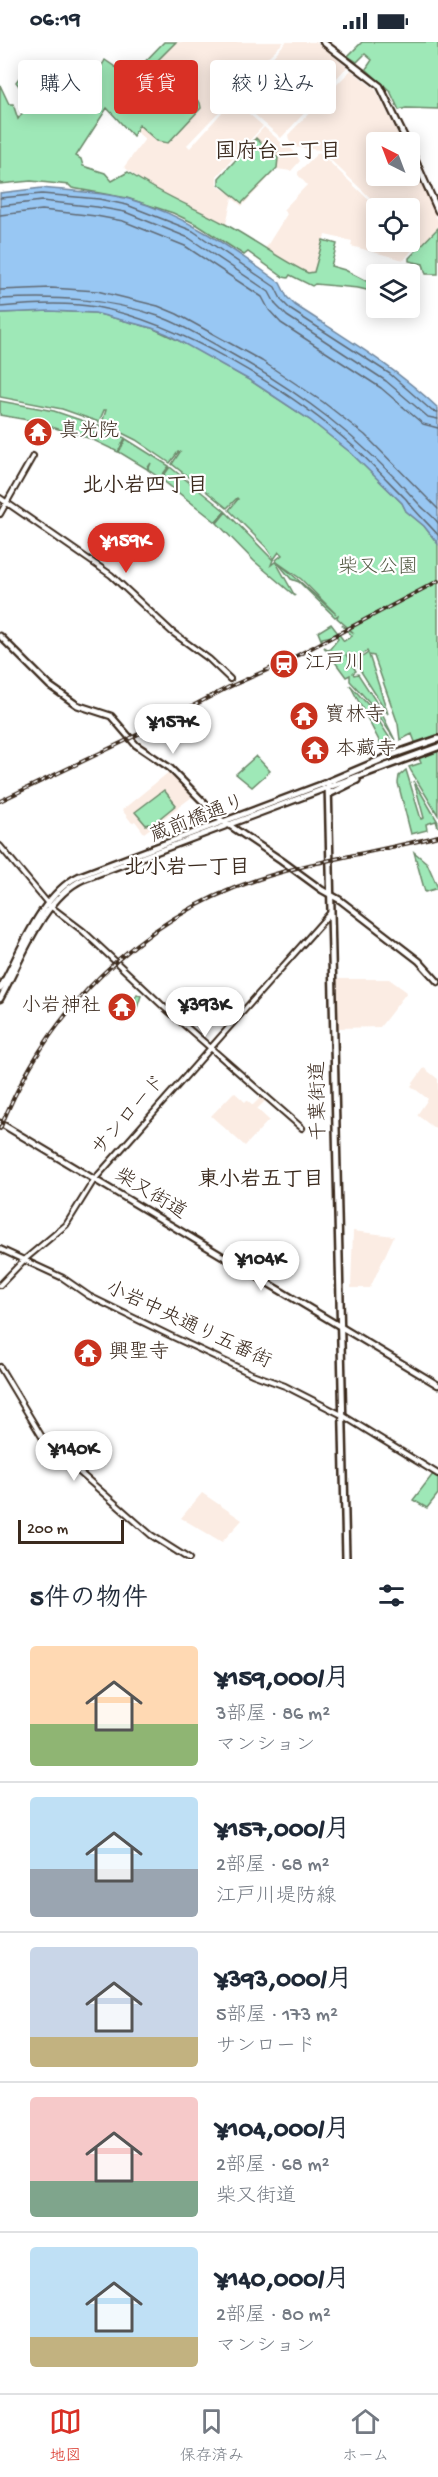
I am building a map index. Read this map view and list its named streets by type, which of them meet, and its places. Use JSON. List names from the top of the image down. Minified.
{"streets":{"highway":["千葉街道"],"main road":["蔵前橋通り","柴又街道"],"street":["サンロード","小岩中央通り五番街"]},"crossings":[["蔵前橋通り","千葉街道"],["千葉街道","サンロード"],["千葉街道","柴又街道"],["千葉街道","小岩中央通り五番街"],["サンロード","柴又街道"],["サンロード","小岩中央通り五番街"]],"districts":["国府台二丁目","北小岩四丁目","北小岩一丁目","東小岩五丁目"],"parks":["柴又公園"],"places":{"temple":["真光院","寶林寺","本藏寺","小岩神社","興聖寺"],"station":["江戸川"]},"scale_bar":"200 m","north":"top left","page":{"status":"06:19","chip":["購入","賃貸","絞り込み"],"price":["¥159K","¥157K","¥393K","¥104K","¥140K"],"scale":"200 m","heading":"5件の物件","list":[{"name":"¥159,000/月","note":"3部屋 · 86 m² · マンション"},{"name":"¥157,000/月","note":"2部屋 · 68 m² · 江戸川堤防線"},{"name":"¥393,000/月","note":"5部屋 · 173 m² · サンロード"},{"name":"¥104,000/月","note":"2部屋 · 68 m² · 柴又街道"},{"name":"¥140,000/月","note":"2部屋 · 80 m² · マンション"}],"tabs":["地図","保存済み","ホーム"]}}
